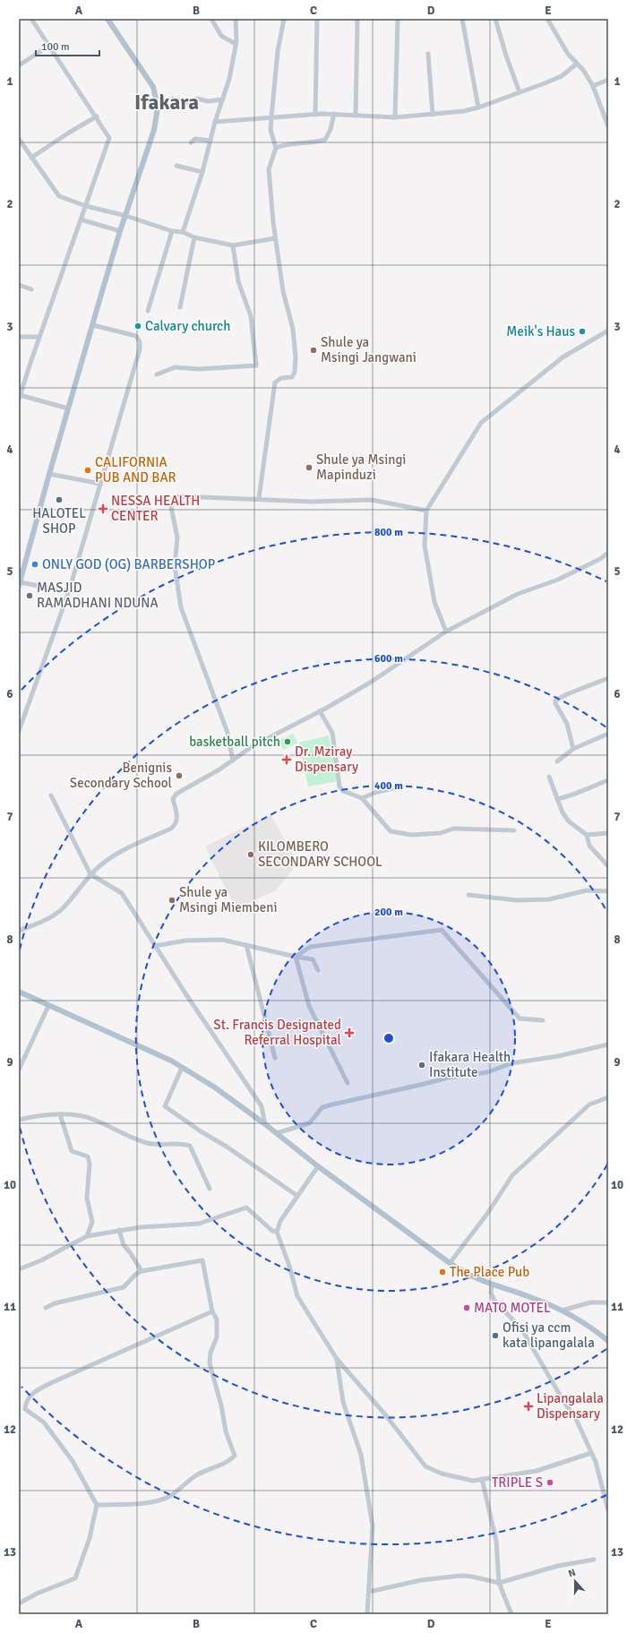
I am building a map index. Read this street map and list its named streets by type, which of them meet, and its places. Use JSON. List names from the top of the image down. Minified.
{"districts":["Ifakara"],"places":{"other":["Calvary church","Meik's Haus","Shule ya Msingi Jangwani","Shule ya Msingi Mapinduzi","CALIFORNIA PUB AND BAR","HALOTEL SHOP","ONLY GOD (OG) BARBERSHOP","MASJID RAMADHANI NDUNA","basketball pitch","Benignis Secondary School","KILOMBERO SECONDARY SCHOOL","Shule ya Msingi Miembeni","Ifakara Health Institute","The Place Pub","MATO MOTEL","Ofisi ya ccm kata lipangalala","TRIPLE S"],"health":["NESSA HEALTH CENTER","Dr. Mziray Dispensary","St. Francis Designated Referral Hospital","Lipangalala Dispensary"]},"scale_bar":"100 m","north":"top","grid":{"columns":["A","B","C","D","E"],"rows":["1","2","3","4","5","6","7","8","9","10","11","12","13"]},"rings":["800 m","600 m","400 m","200 m"]}
